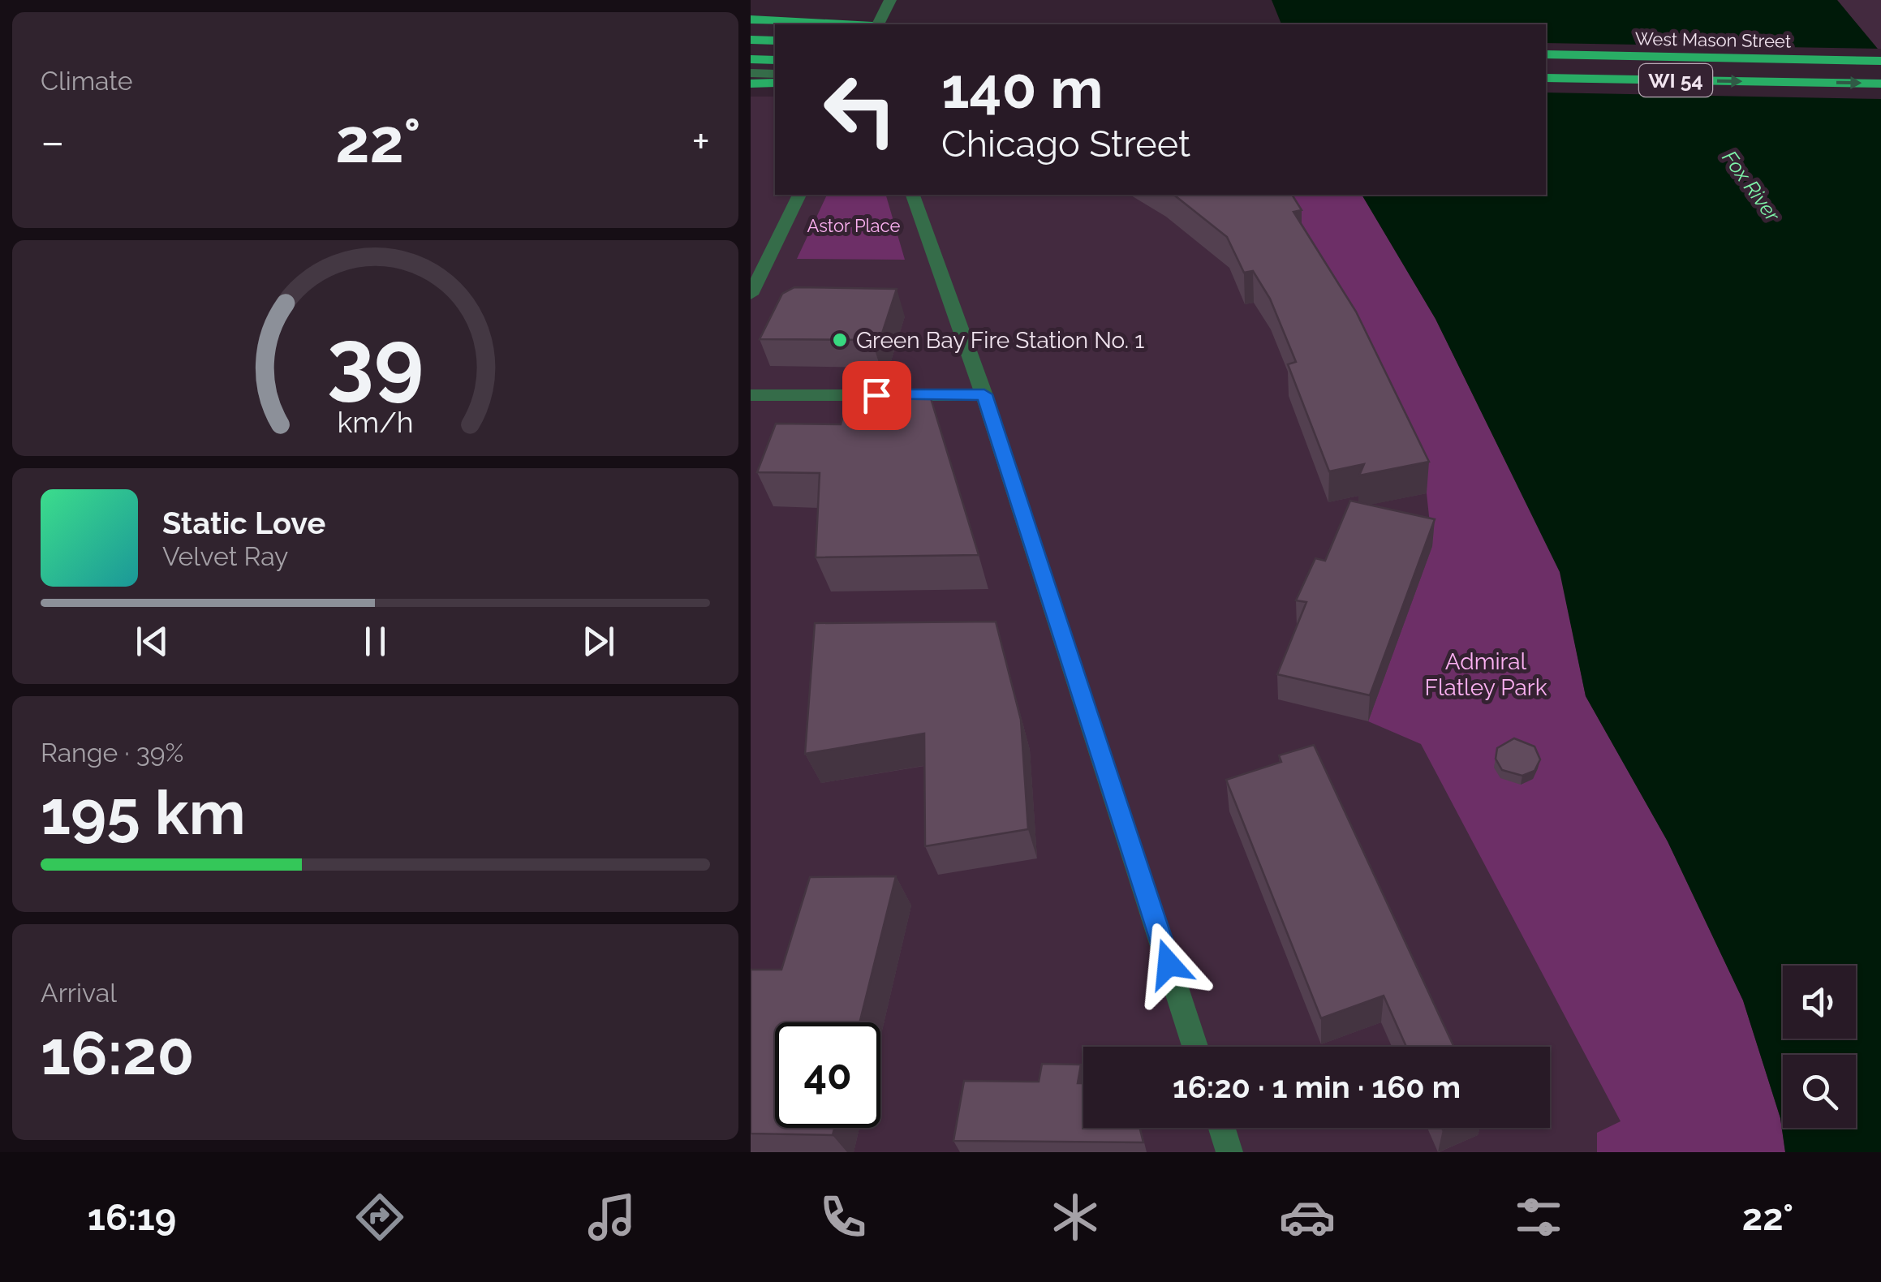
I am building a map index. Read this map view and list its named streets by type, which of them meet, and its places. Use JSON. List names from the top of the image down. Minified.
{"streets":{"main road":["West Mason Street","WI 54"]},"water":["Fox River"],"parks":["Astor Place","Admiral Flatley Park"],"places":["Green Bay Fire Station No. 1"],"page":{"tile":["Climate",["Range · 39%","195 km"],["Arrival","16:20"]],"turn":["140 m","Chicago Street"],"heat":["−","22°","+"],"song":["Static Love","Velvet Ray"],"limit":"40","trip":"16:20 · 1 min · 160 m","tabs":["16:19","22°"],"gauge":["39","km/h"]}}
